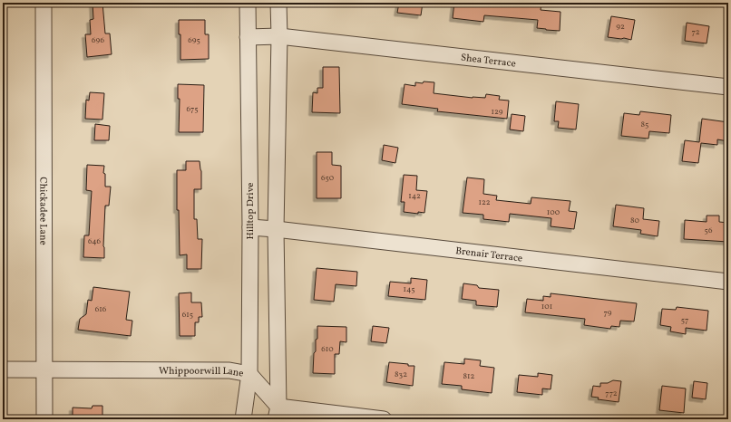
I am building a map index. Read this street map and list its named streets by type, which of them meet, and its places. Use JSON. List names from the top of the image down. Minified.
{"streets":{"street":["Shea Terrace","Chickadee Lane","Hilltop Drive","Brenair Terrace","Whippoorwill Lane"]},"crossings":[["Shea Terrace","Hilltop Drive"],["Chickadee Lane","Whippoorwill Lane"],["Hilltop Drive","Brenair Terrace"],["Hilltop Drive","Whippoorwill Lane"]],"house_numbers":["92","72","696","695","675","129","85","650","142","122","100","80","56","646","145","101","616","79","615","57","610","832","812","772"]}
